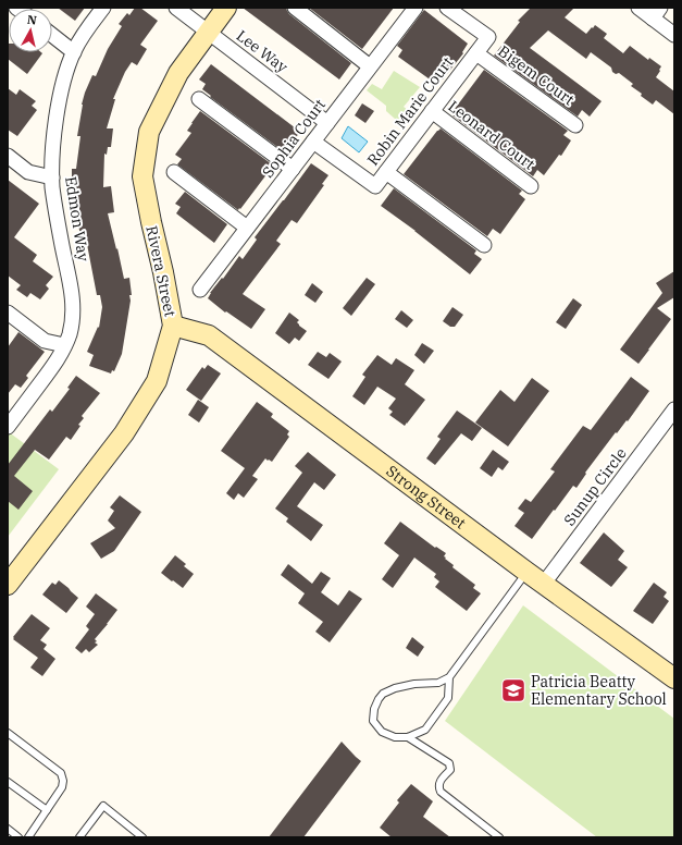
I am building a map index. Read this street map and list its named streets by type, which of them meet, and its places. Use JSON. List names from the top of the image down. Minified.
{"streets":{"street":["Lee Way","Bigem Court","Robin Marie Court","Leonard Court","Sophia Court","Edmon Way","Rivera Street","Sunup Circle","Strong Street"]},"crossings":[["Lee Way","Sophia Court"],["Lee Way","Rivera Street"],["Bigem Court","Robin Marie Court"],["Robin Marie Court","Leonard Court"],["Robin Marie Court","Sophia Court"],["Rivera Street","Strong Street"],["Sunup Circle","Strong Street"]],"places":{"school or university":["Patricia Beatty Elementary School"]},"north":"top"}
